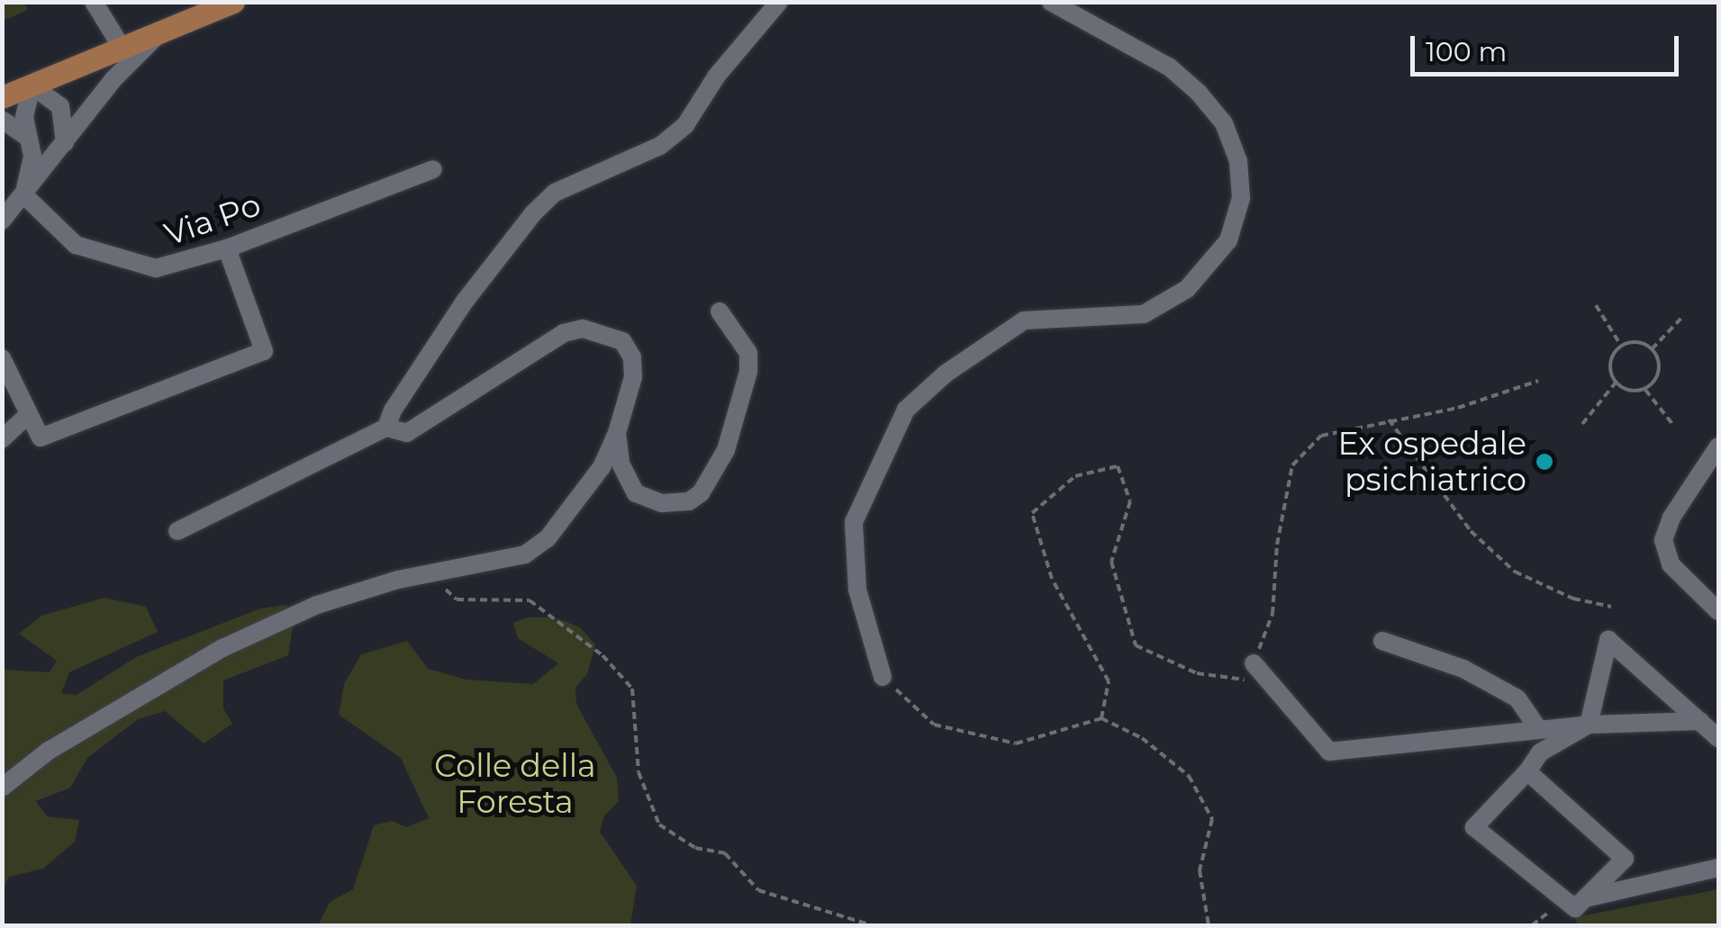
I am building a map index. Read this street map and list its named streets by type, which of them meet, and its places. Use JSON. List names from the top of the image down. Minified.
{"streets":{"street":["Via Po"]},"parks":["Colle della Foresta"],"places":["Ex ospedale psichiatrico"],"scale_bar":"100 m"}
